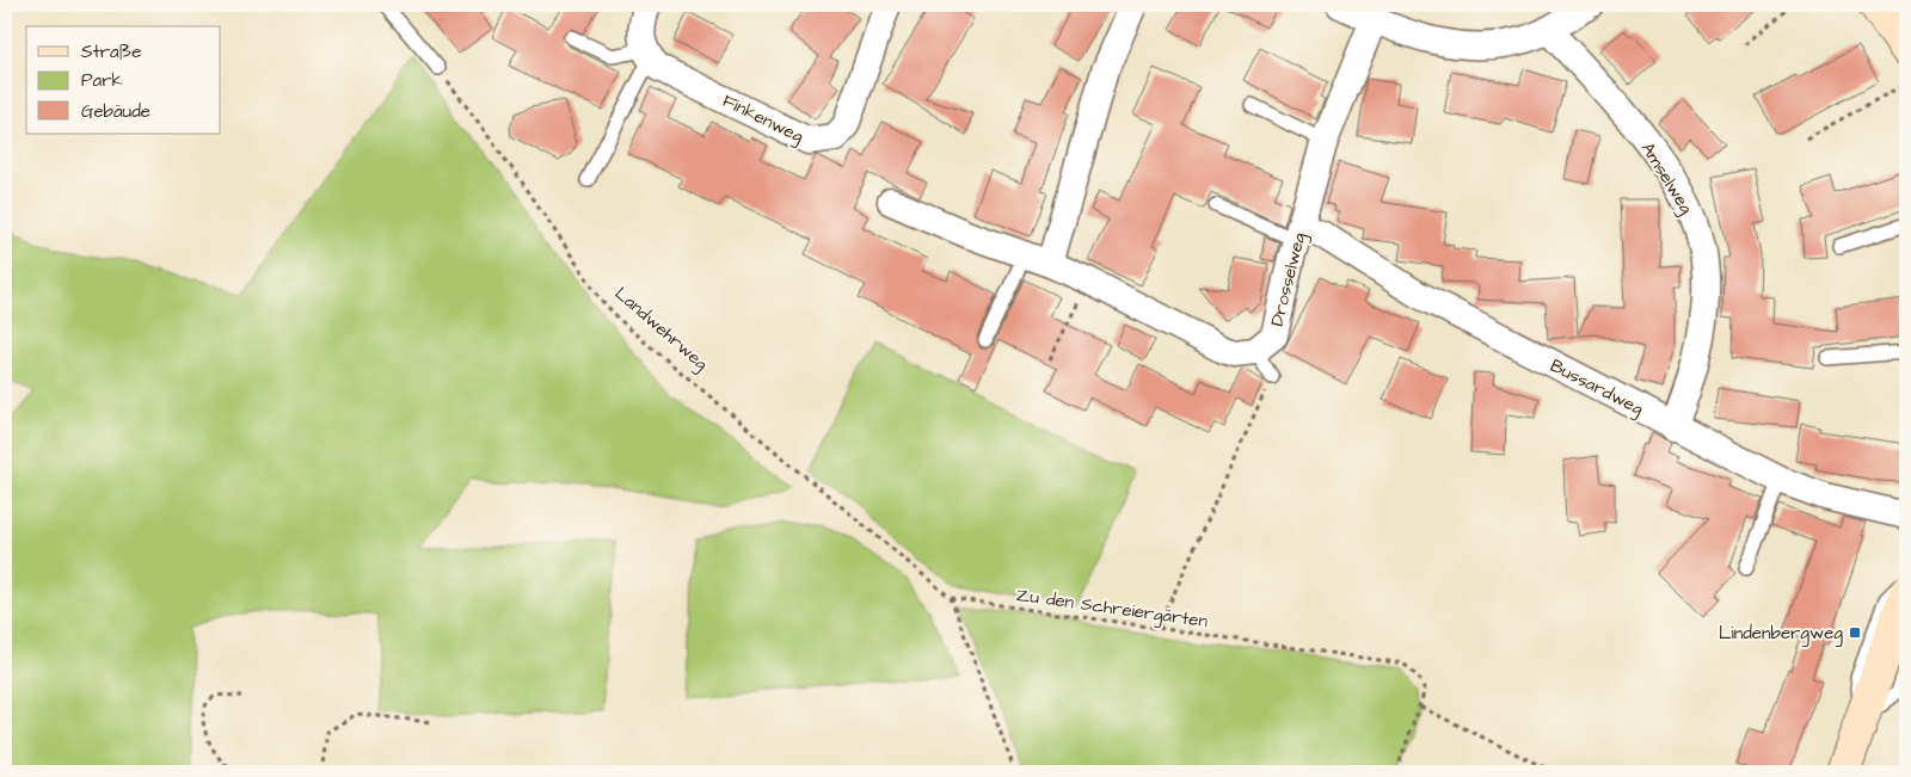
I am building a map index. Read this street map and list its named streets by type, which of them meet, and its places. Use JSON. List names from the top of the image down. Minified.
{"streets":{"street":["Finkenweg","Amselweg","Drosselweg","Bussardweg"],"path":["Landwehrweg","Zu den Schreiergärten"]},"crossings":[["Amselweg","Bussardweg"],["Drosselweg","Bussardweg"],["Landwehrweg","Zu den Schreiergärten"]],"places":{"transit":["Lindenbergweg"]},"legend":["Straße","Park","Gebäude"]}
